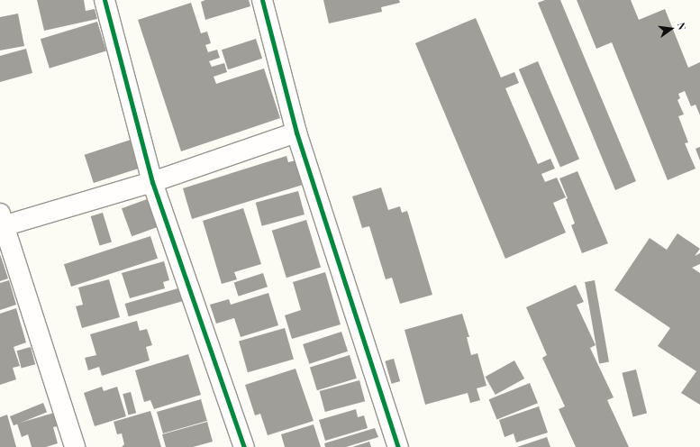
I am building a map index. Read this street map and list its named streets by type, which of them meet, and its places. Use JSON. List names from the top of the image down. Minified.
{"north":"right"}
